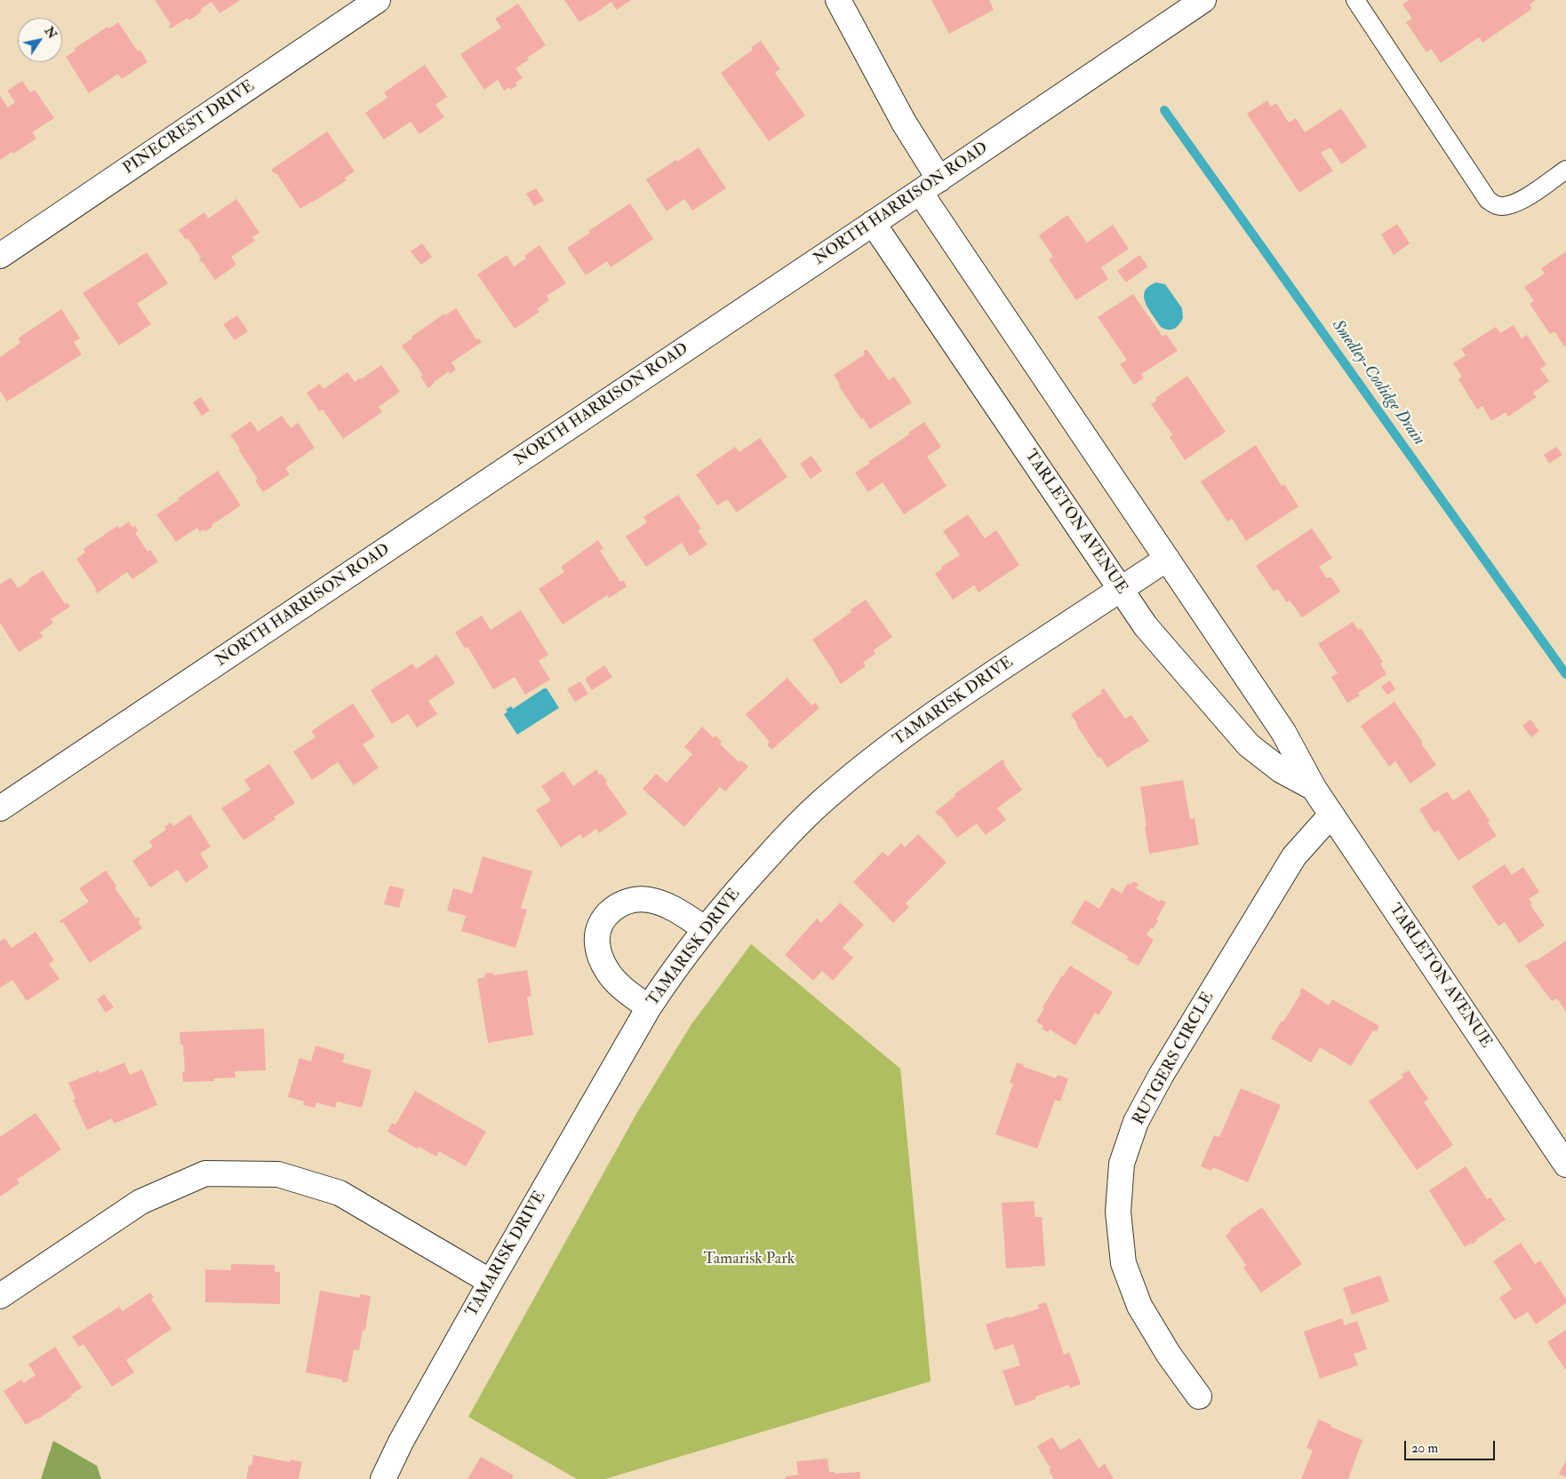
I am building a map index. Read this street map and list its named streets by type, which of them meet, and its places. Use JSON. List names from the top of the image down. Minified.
{"streets":{"street":["PINECREST DRIVE","NORTH HARRISON ROAD","TARLETON AVENUE","TAMARISK DRIVE","RUTGERS CIRCLE"]},"crossings":[["NORTH HARRISON ROAD","TARLETON AVENUE"],["TARLETON AVENUE","TAMARISK DRIVE"],["TARLETON AVENUE","RUTGERS CIRCLE"]],"water":["Smedley-Coolidge Drain"],"parks":["Tamarisk Park"],"scale_bar":"20 m","north":"top right"}
